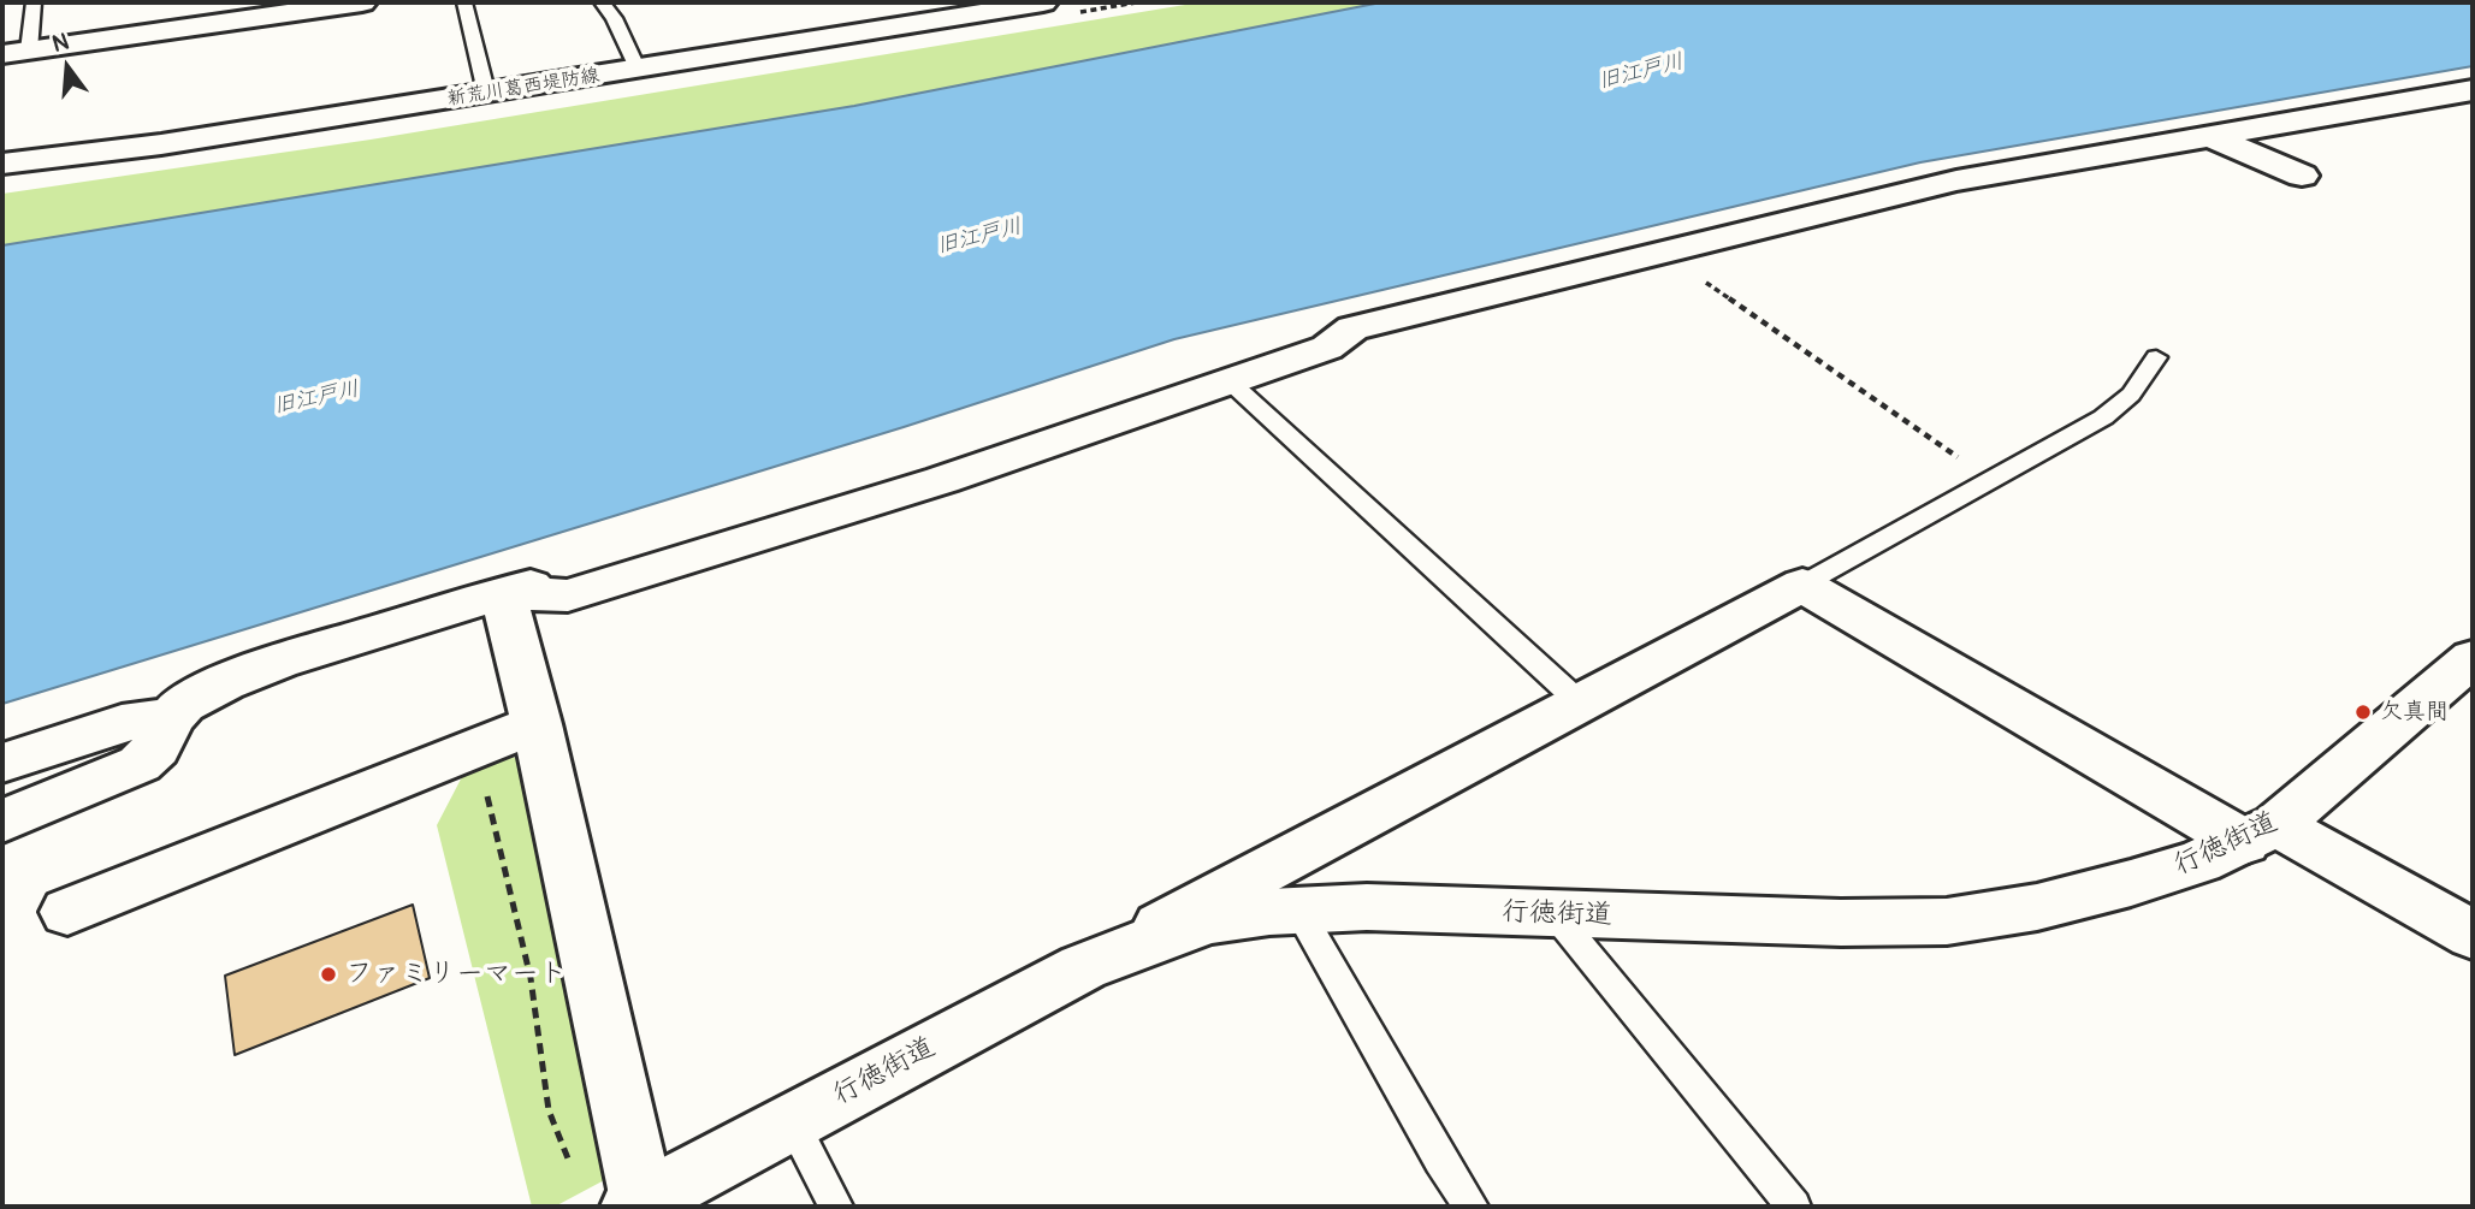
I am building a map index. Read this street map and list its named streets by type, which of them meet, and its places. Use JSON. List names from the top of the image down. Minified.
{"streets":{"street":["新荒川葛西堤防線","行徳街道"]},"water":["旧江戸川"],"places":["欠真間","ファミリーマート"],"north":"top"}
